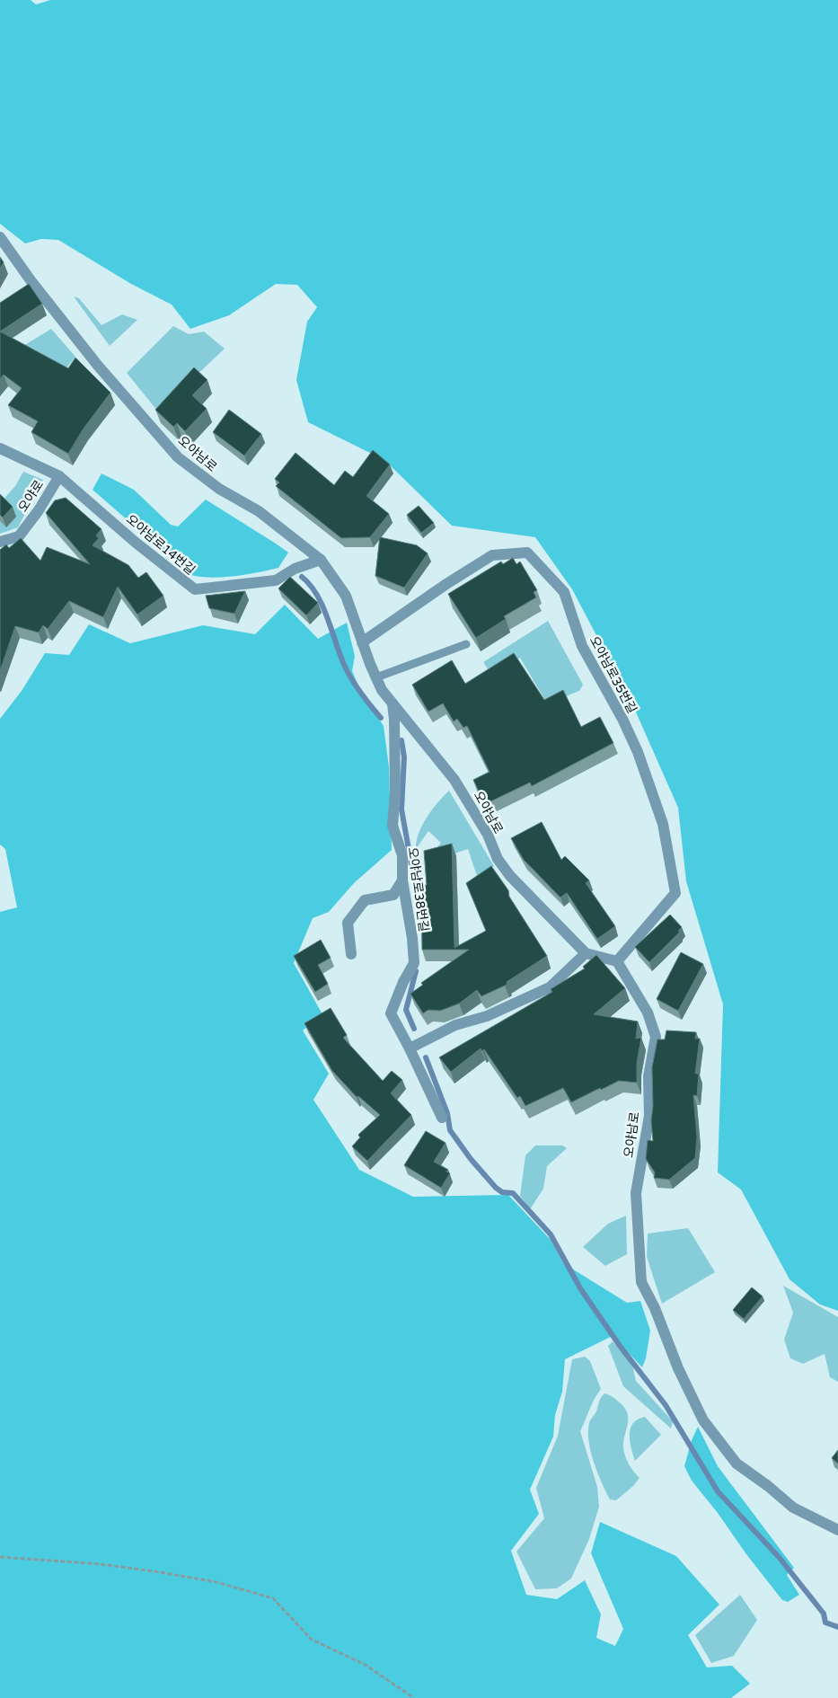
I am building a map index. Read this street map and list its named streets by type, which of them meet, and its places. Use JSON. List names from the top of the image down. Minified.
{"streets":{"street":["오야남로","오야로","오야남로14번길","오야남로35번길","오야남로38번길"]},"crossings":[["오야남로","오야남로14번길"],["오야남로","오야남로35번길"],["오야남로","오야남로38번길"],["오야로","오야남로14번길"]]}
